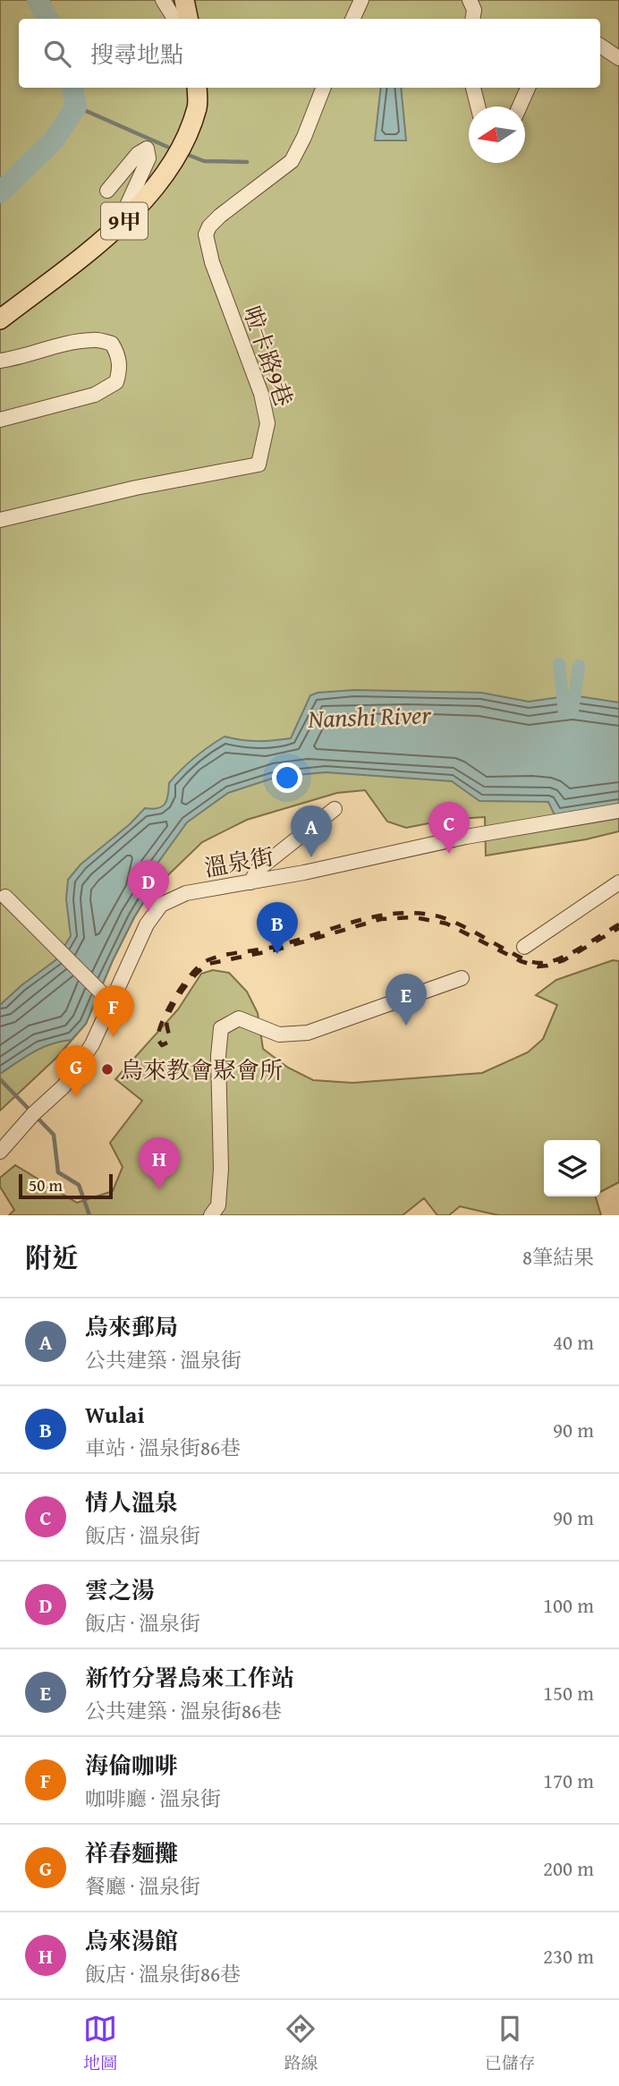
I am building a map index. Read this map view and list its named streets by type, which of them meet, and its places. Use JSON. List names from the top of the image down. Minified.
{"streets":{"main road":["9甲"],"street":["啦卡路9巷","溫泉街"]},"water":["Nanshi River"],"places":["烏來教會聚會所"],"scale_bar":"50 m","north":"left","page":{"search":"搜尋地點","pins":["C","A","D","B","E","F","G","H"],"scale":"50 m","heading":["附近","8筆結果"],"list":[{"mark":"A","name":"烏來郵局","note":"公共建築 · 溫泉街","value":"40 m"},{"mark":"B","name":"Wulai","note":"車站 · 溫泉街86巷","value":"90 m"},{"mark":"C","name":"情人溫泉","note":"飯店 · 溫泉街","value":"90 m"},{"mark":"D","name":"雲之湯","note":"飯店 · 溫泉街","value":"100 m"},{"mark":"E","name":"新竹分署烏來工作站","note":"公共建築 · 溫泉街86巷","value":"150 m"},{"mark":"F","name":"海倫咖啡","note":"咖啡廳 · 溫泉街","value":"170 m"},{"mark":"G","name":"祥春麵攤","note":"餐廳 · 溫泉街","value":"200 m"},{"mark":"H","name":"烏來湯館","note":"飯店 · 溫泉街86巷","value":"230 m"}],"nav":["地圖","路線","已儲存"]}}
